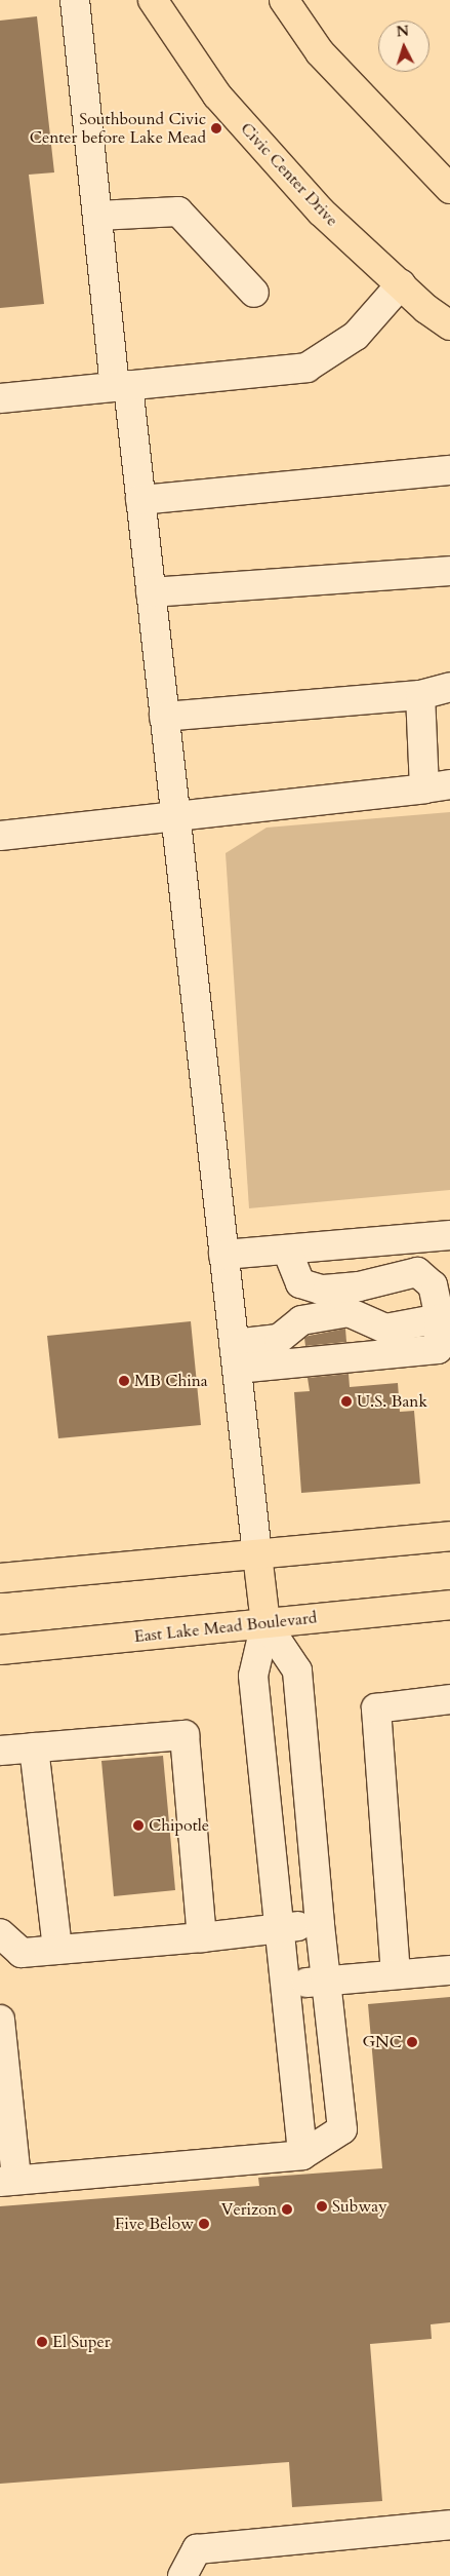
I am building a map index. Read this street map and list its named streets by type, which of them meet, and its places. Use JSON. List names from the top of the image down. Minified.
{"streets":{"main road":["Civic Center Drive","East Lake Mead Boulevard"]},"places":["Southbound Civic Center before Lake Mead","MB China","U.S. Bank","Chipotle","GNC","Subway","Verizon","Five Below","El Super"],"north":"top"}
